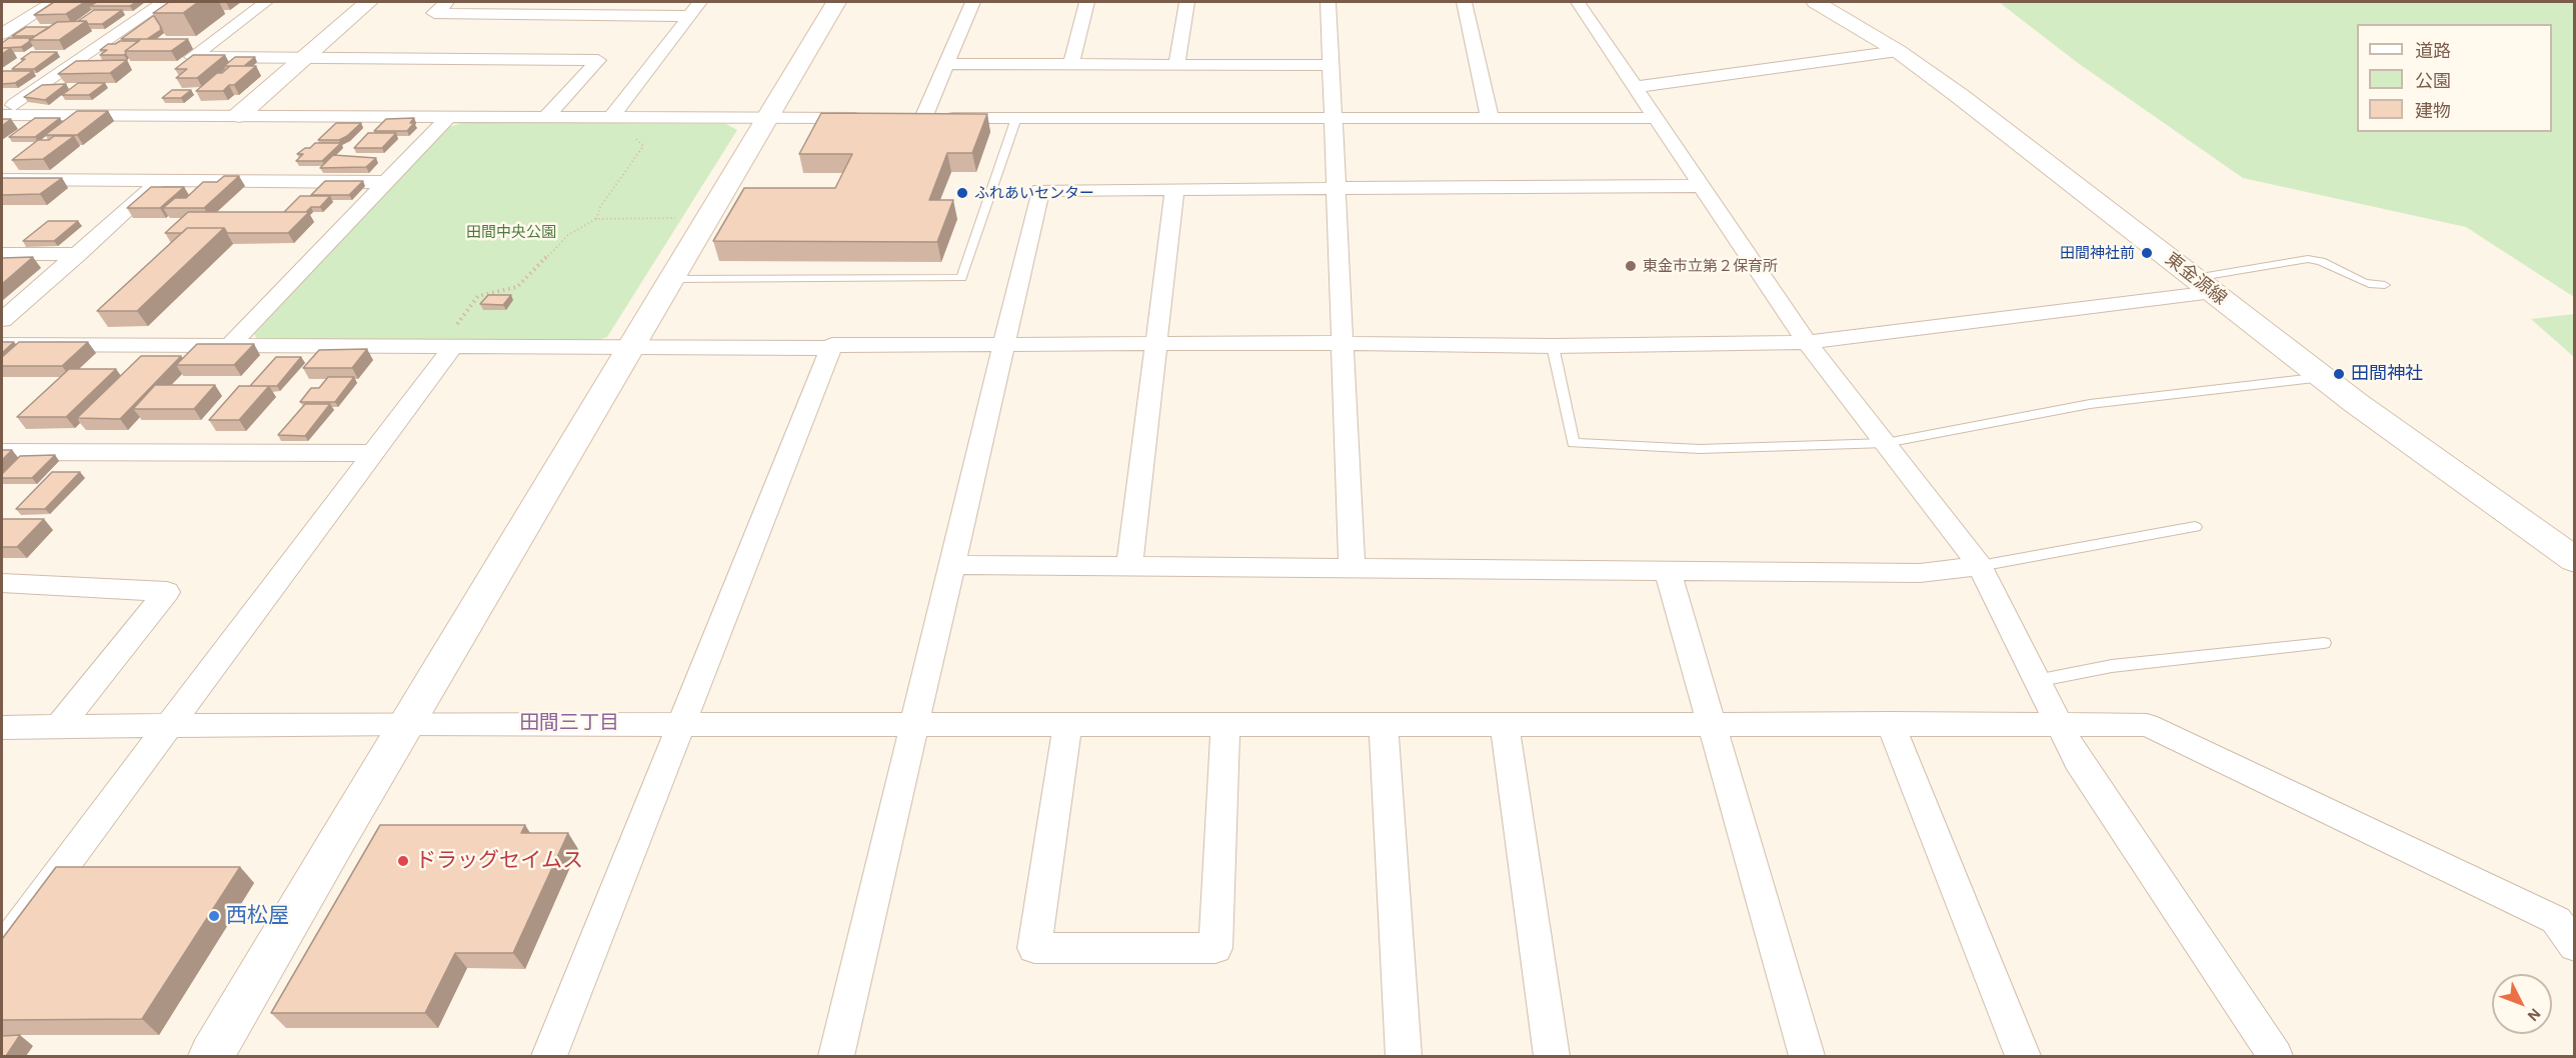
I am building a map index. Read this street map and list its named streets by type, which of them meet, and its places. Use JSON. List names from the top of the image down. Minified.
{"streets":{"street":["東金源線"]},"districts":["田間三丁目"],"parks":["田間中央公園"],"places":["ふれあいセンター","田間神社前","東金市立第２保育所","田間神社","ドラッグセイムス","西松屋"],"legend":["道路","公園","建物"],"north":"bottom right"}
